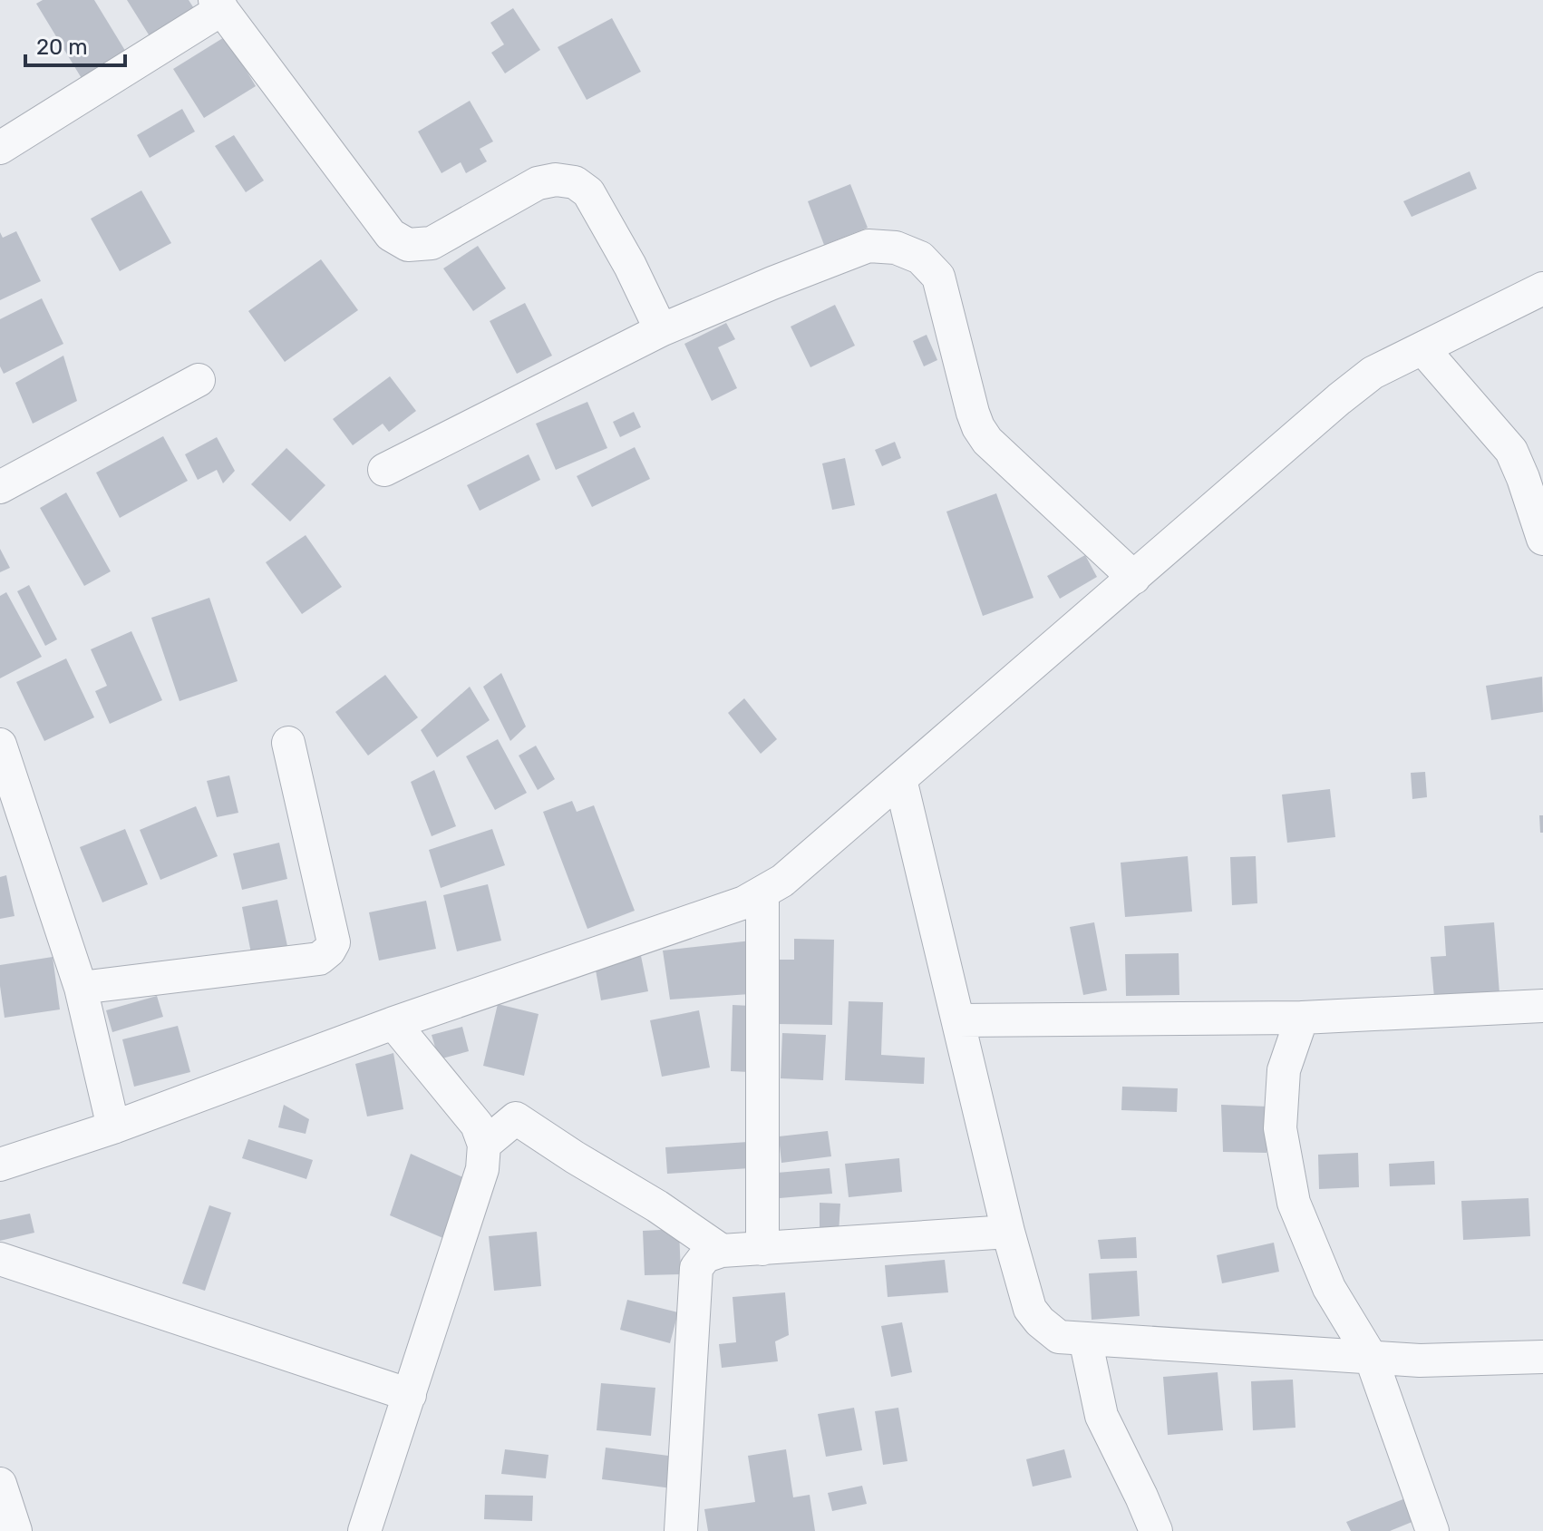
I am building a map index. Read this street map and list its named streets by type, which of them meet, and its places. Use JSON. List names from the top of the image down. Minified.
{"scale_bar":"20 m"}
